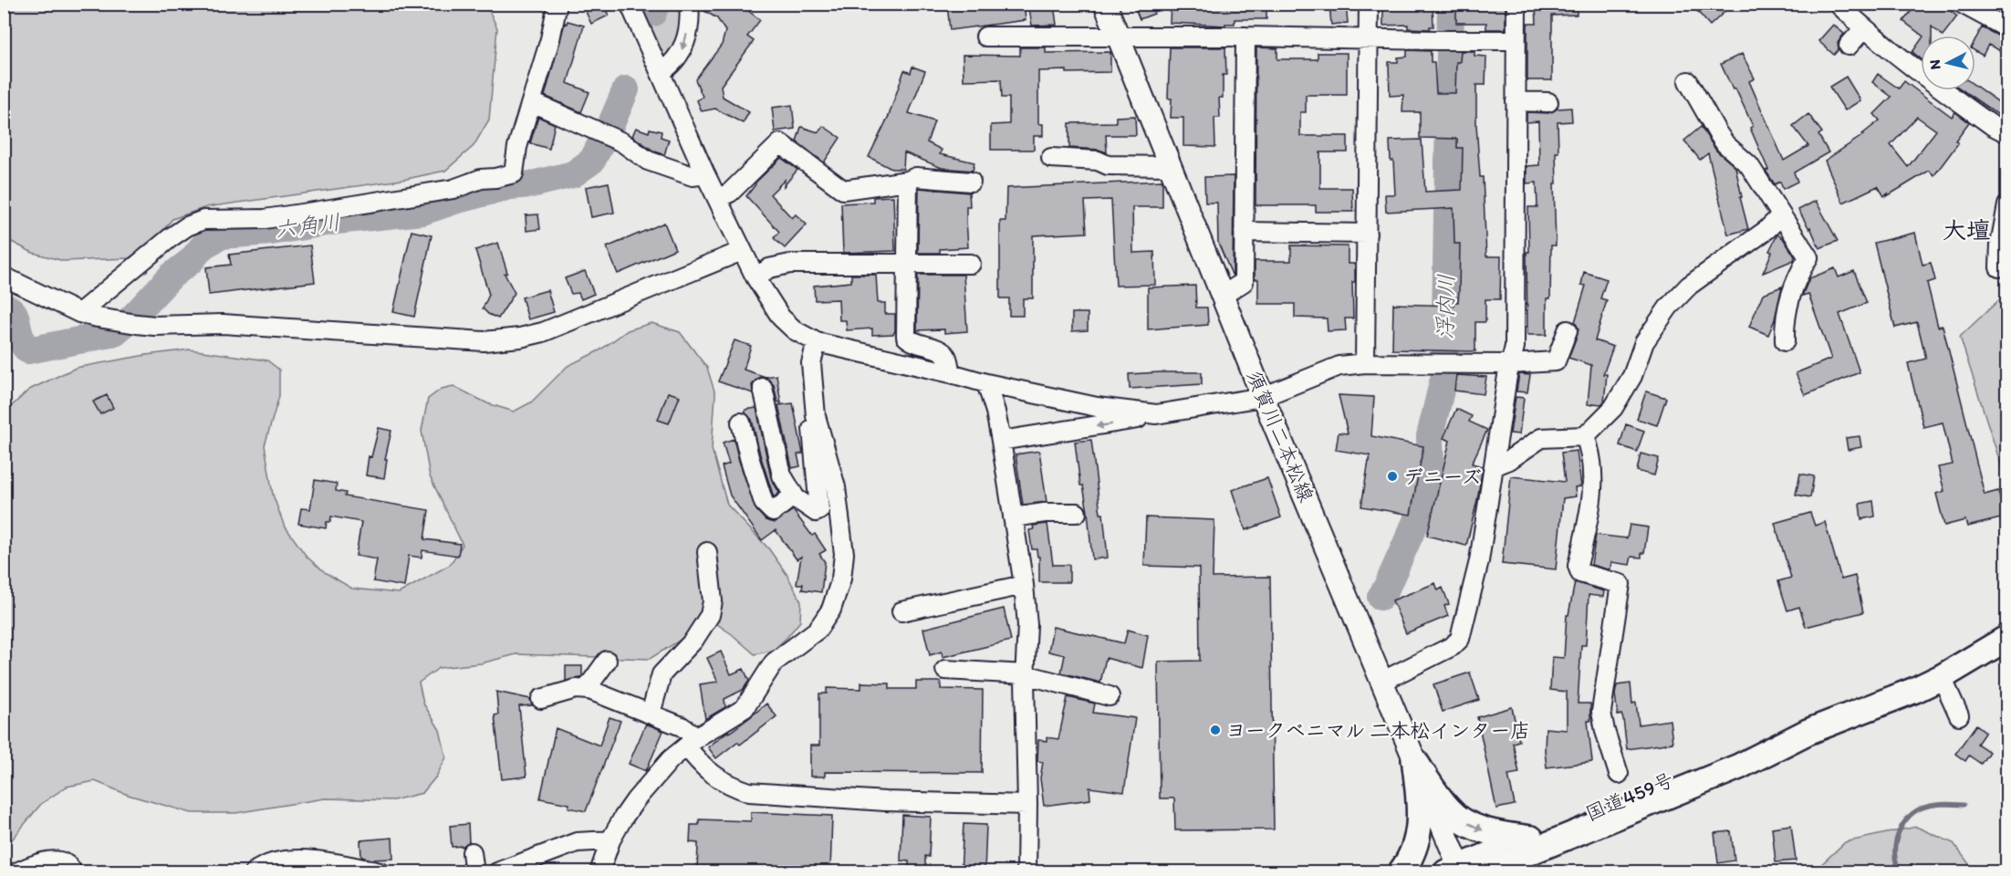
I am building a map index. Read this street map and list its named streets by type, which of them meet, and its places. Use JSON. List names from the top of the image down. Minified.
{"streets":{"highway":["国道459号"],"main road":["須賀川二本松線"]},"crossings":[["須賀川二本松線","国道459号"]],"districts":["大壇"],"water":["六角川","浮内川"],"places":["デニーズ","ヨークベニマル 二本松インター店"],"north":"left"}
